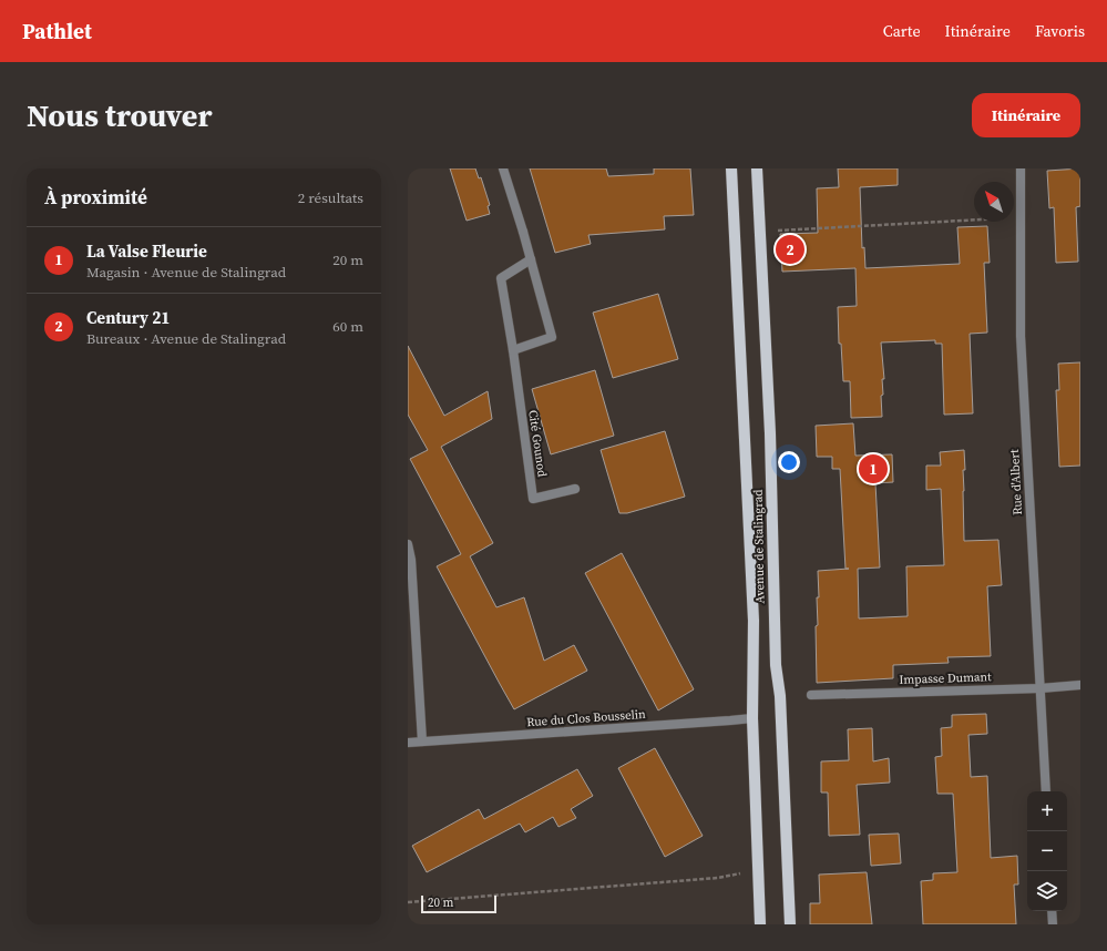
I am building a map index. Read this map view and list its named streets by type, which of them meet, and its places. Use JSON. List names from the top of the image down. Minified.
{"streets":{"main road":["Avenue de Stalingrad"],"street":["Cité Gounod","Rue d'Albert","Impasse Dumant","Rue du Clos Bousselin"]},"crossings":[["Rue d'Albert","Impasse Dumant"],["Avenue de Stalingrad","Rue du Clos Bousselin"]],"scale_bar":"20 m","north":"top left","page":{"header":"Pathlet","nav":["Carte","Itinéraire","Favoris"],"buttons":"Itinéraire","title":"Nous trouver","heading":["À proximité","2 résultats"],"list":[{"mark":"1","name":"La Valse Fleurie","note":"Magasin · Avenue de Stalingrad","value":"20 m"},{"mark":"2","name":"Century 21","note":"Bureaux · Avenue de Stalingrad","value":"60 m"}],"pins":["2","1"],"map_buttons":["+","−"],"scale":"20 m"}}
